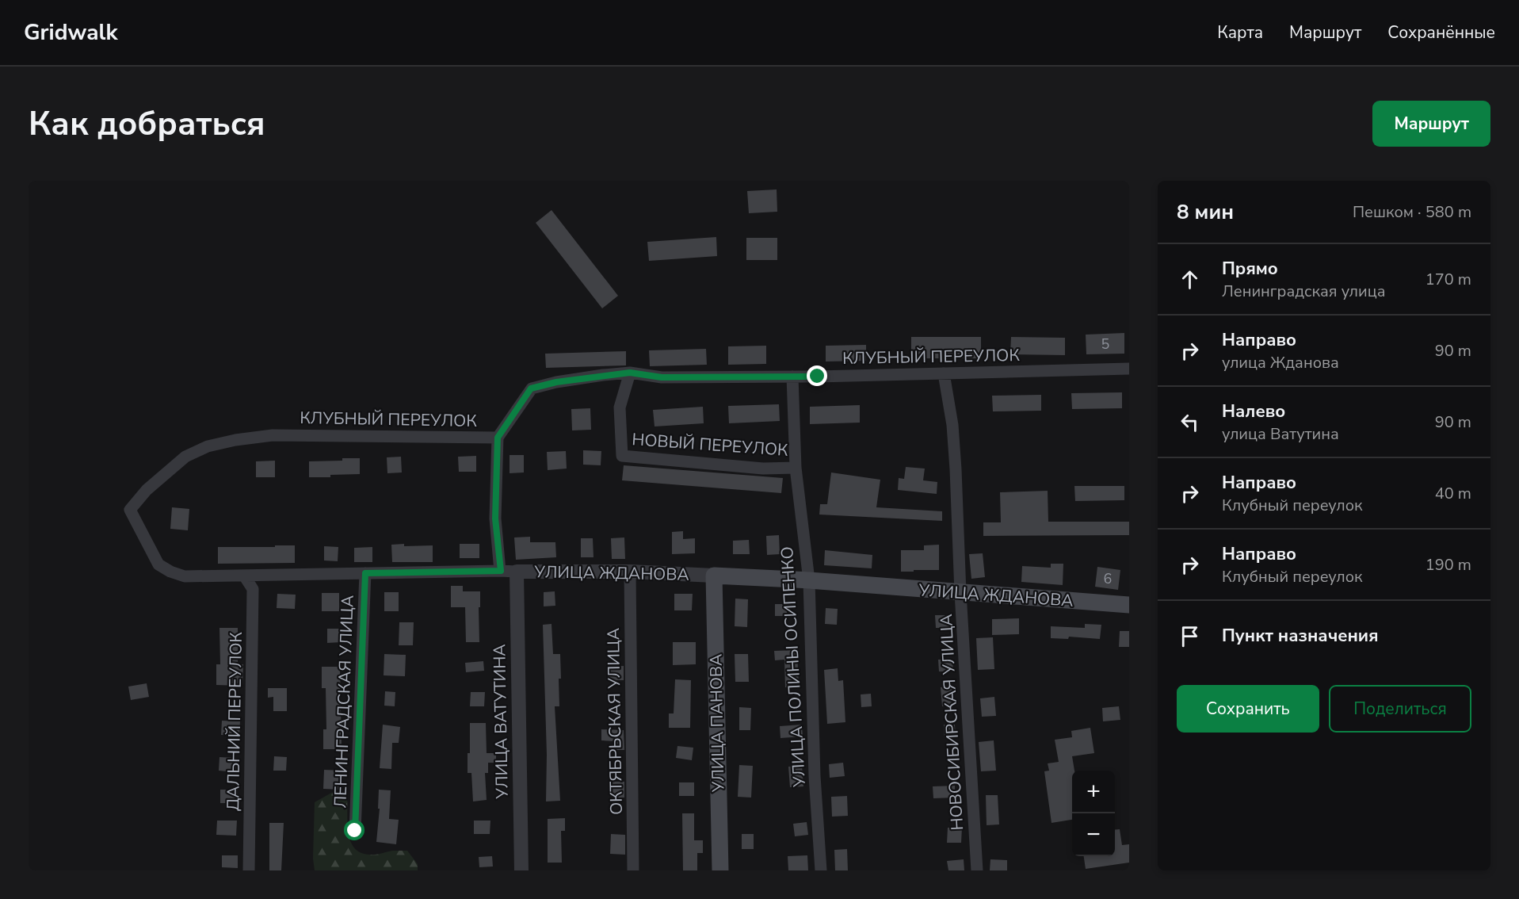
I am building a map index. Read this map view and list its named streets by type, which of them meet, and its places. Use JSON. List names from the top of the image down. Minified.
{"streets":{"main road":["УЛИЦА ЖДАНОВА","УЛИЦА ПАНОВА"],"street":["КЛУБНЫЙ ПЕРЕУЛОК","НОВЫЙ ПЕРЕУЛОК","УЛИЦА ПОЛИНЫ ОСИПЕНКО","ЛЕНИНГРАДСКАЯ УЛИЦА","ДАЛЬНИЙ ПЕРЕУЛОК","УЛИЦА ВАТУТИНА","ОКТЯБРЬСКАЯ УЛИЦА","НОВОСИБИРСКАЯ УЛИЦА"]},"crossings":[["КЛУБНЫЙ ПЕРЕУЛОК","НОВЫЙ ПЕРЕУЛОК"],["КЛУБНЫЙ ПЕРЕУЛОК","УЛИЦА ЖДАНОВА"],["КЛУБНЫЙ ПЕРЕУЛОК","УЛИЦА ПОЛИНЫ ОСИПЕНКО"],["КЛУБНЫЙ ПЕРЕУЛОК","НОВОСИБИРСКАЯ УЛИЦА"],["НОВЫЙ ПЕРЕУЛОК","УЛИЦА ПОЛИНЫ ОСИПЕНКО"],["УЛИЦА ЖДАНОВА","УЛИЦА ПОЛИНЫ ОСИПЕНКО"],["УЛИЦА ЖДАНОВА","ЛЕНИНГРАДСКАЯ УЛИЦА"],["УЛИЦА ЖДАНОВА","УЛИЦА ВАТУТИНА"],["УЛИЦА ЖДАНОВА","ОКТЯБРЬСКАЯ УЛИЦА"],["УЛИЦА ЖДАНОВА","НОВОСИБИРСКАЯ УЛИЦА"],["УЛИЦА ЖДАНОВА","УЛИЦА ПАНОВА"]],"house_numbers":["5","6"],"page":{"header":"Gridwalk","nav":["Карта","Маршрут","Сохранённые"],"buttons":["Маршрут",["Сохранить","Поделиться"]],"title":"Как добраться","heading":["8 мин","Пешком · 580 m"],"list":[["Прямо","Ленинградская улица","170 m"],["Направо","улица Жданова","90 m"],["Налево","улица Ватутина","90 m"],["Направо","Клубный переулок","40 m"],["Направо","Клубный переулок","190 m"],"Пункт назначения"],"map_buttons":["+","−"]}}
